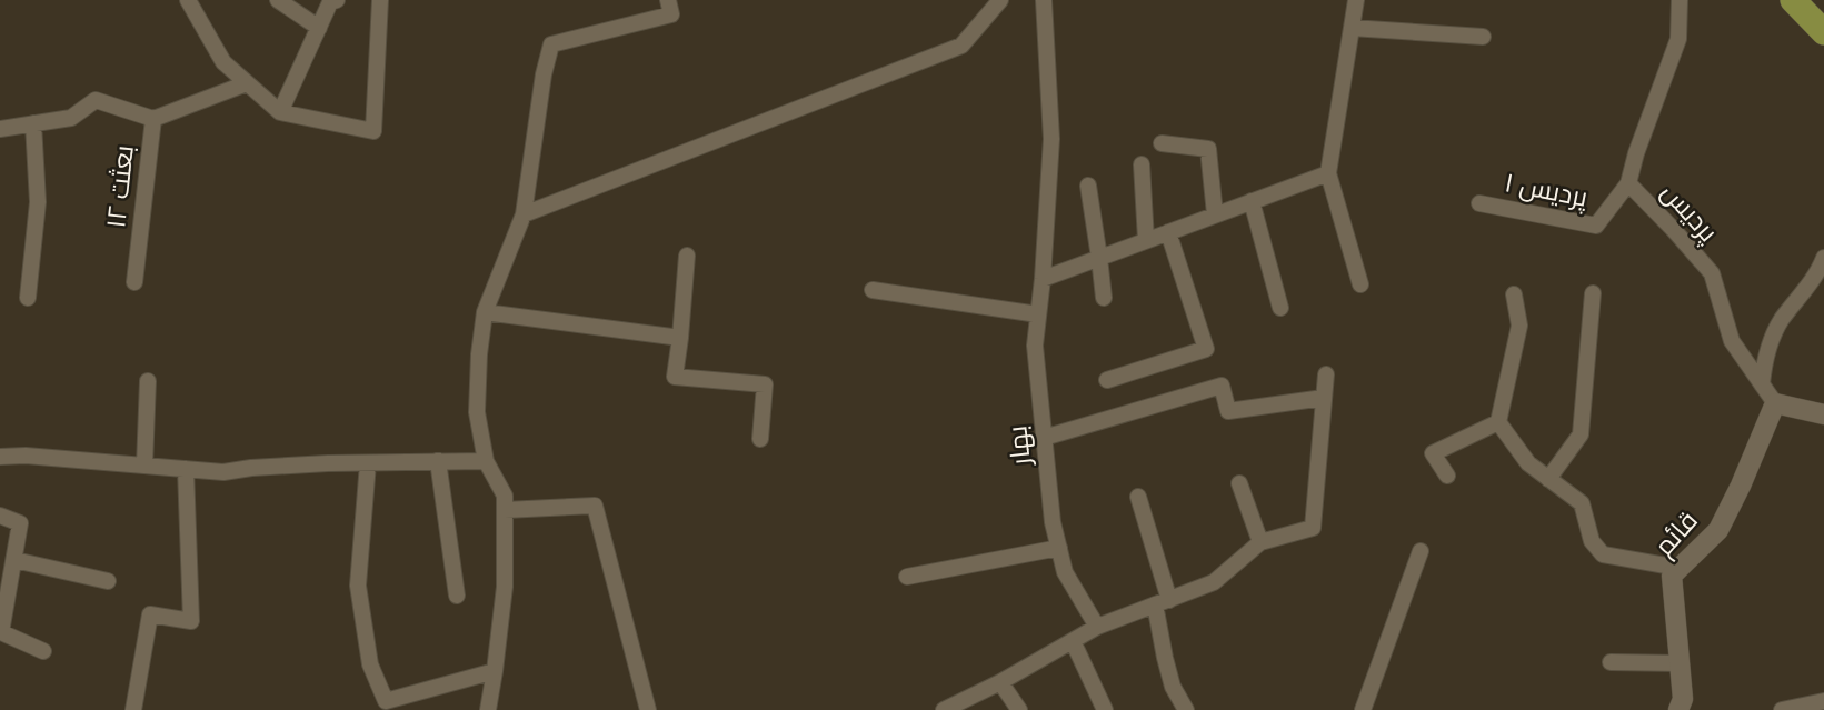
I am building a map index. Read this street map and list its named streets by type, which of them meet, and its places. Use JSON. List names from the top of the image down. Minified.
{"streets":{"street":["بعثت ۱۲","پرديس ۱","پرديس","بهار","قائم"]},"crossings":[["پرديس ۱","پرديس"],["پرديس","قائم"]]}
